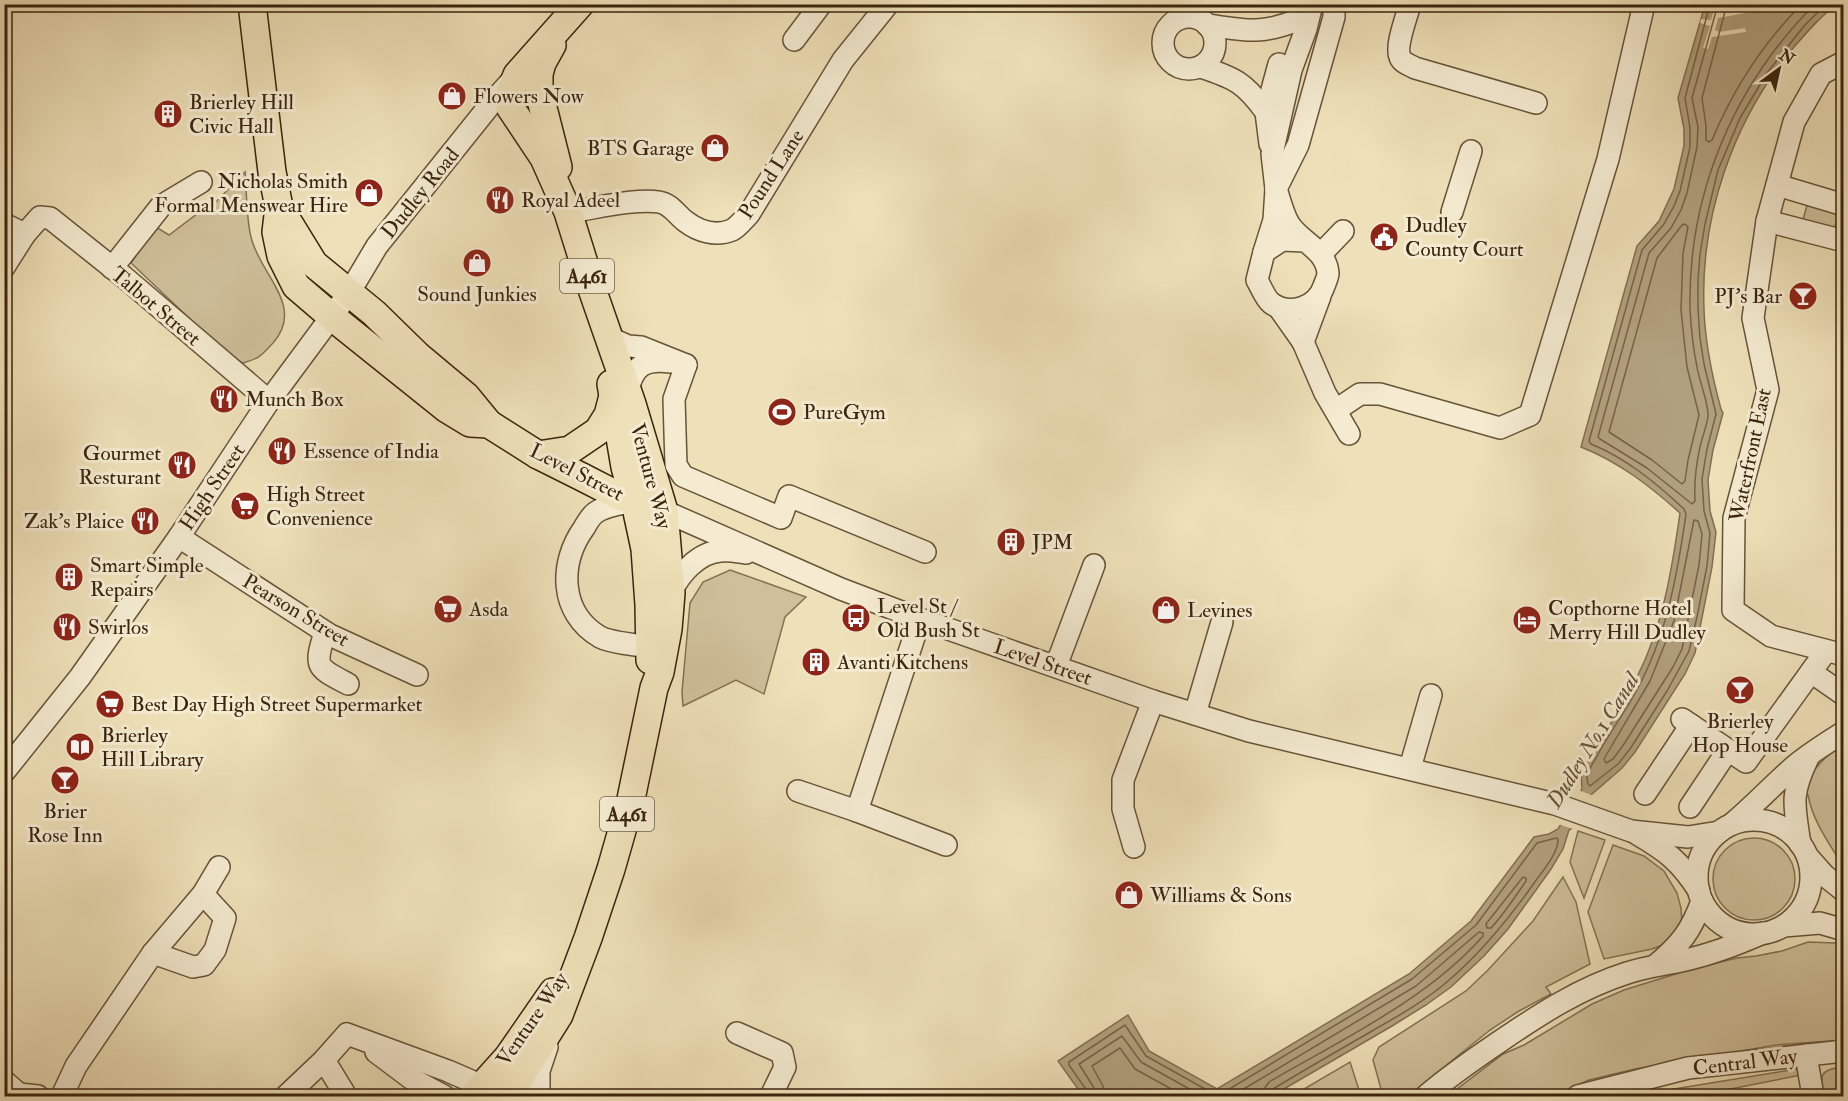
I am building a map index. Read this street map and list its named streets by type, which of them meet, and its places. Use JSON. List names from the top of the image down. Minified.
{"streets":{"main road":["A461","Level Street","Venture Way"],"street":["Pound Lane","Dudley Road","Talbot Street","Waterfront East","High Street","Pearson Street","Central Way"]},"crossings":[["Pound Lane","Venture Way"],["Dudley Road","Level Street"],["Dudley Road","High Street"],["Talbot Street","High Street"],["Level Street","Venture Way"],["Level Street","High Street"],["High Street","Pearson Street"]],"water":["Dudley No.1 Canal"],"places":{"shop":["Flowers Now","BTS Garage","Nicholas Smith Formal Menswear Hire","Sound Junkies","Levines","Williams & Sons"],"building":["Brierley Hill Civic Hall","JPM","Smart Simple Repairs","Avanti Kitchens"],"restaurant":["Royal Adeel","Munch Box","Essence of India","Gourmet Resturant","Zak's Plaice","Swirlos"],"public building":["Dudley County Court"],"bar":["PJ's Bar","Brierley Hop House","Brier Rose Inn"],"sports":["PureGym"],"supermarket":["High Street Convenience","Asda","Best Day High Street Supermarket"],"bus stop":["Level St / Old Bush St"],"hotel":["Copthorne Hotel Merry Hill Dudley"],"library":["Brierley Hill Library"]},"north":"top right"}
